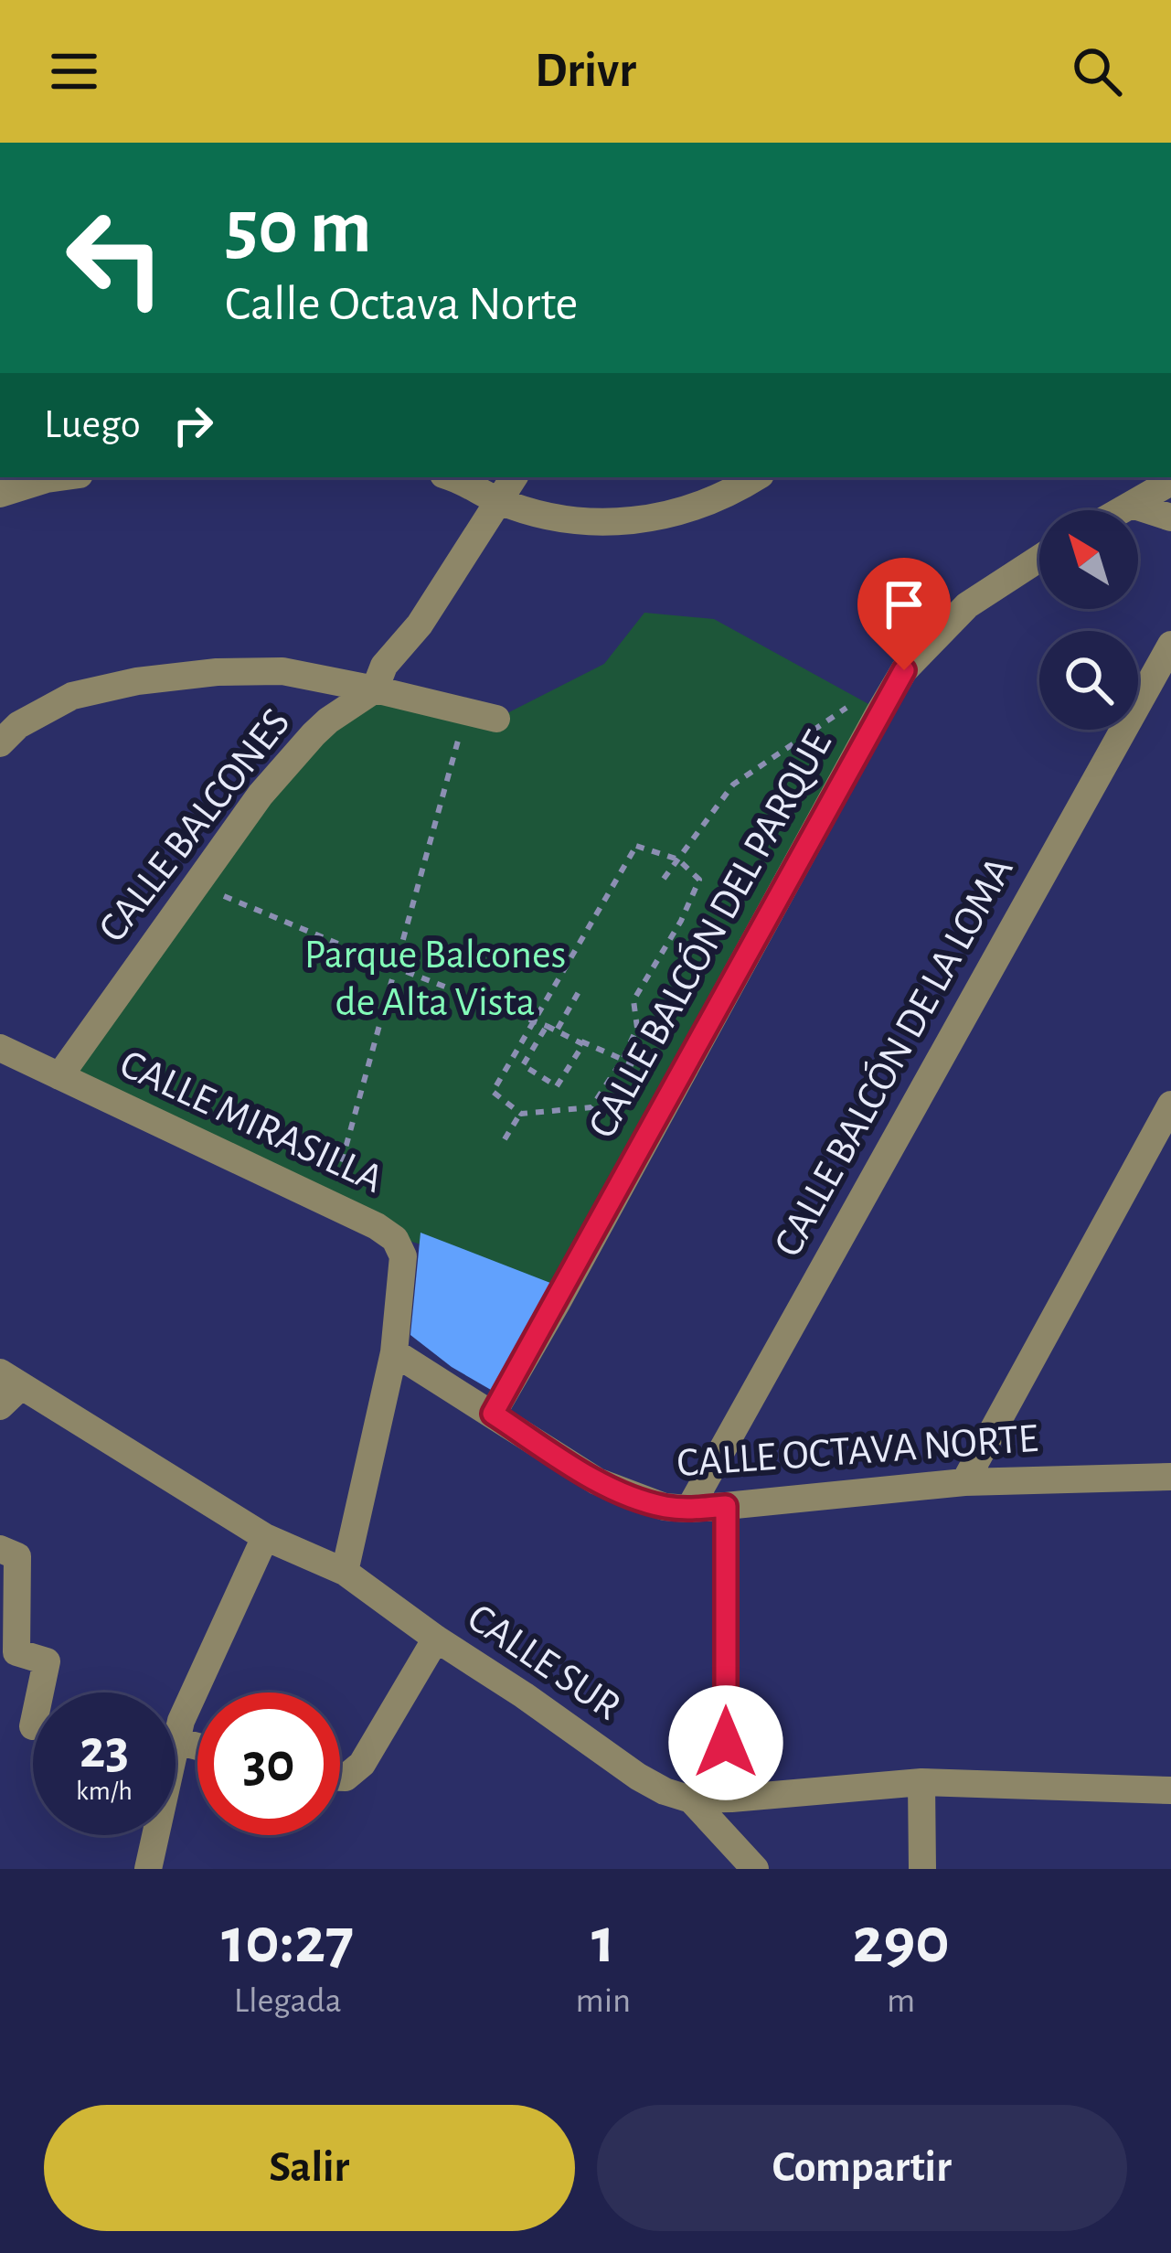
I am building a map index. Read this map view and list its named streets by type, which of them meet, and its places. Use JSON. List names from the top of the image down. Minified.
{"streets":{"street":["CALLE BALCONES","CALLE BALCÓN DEL PARQUE","CALLE BALCÓN DE LA LOMA","CALLE MIRASILLA","CALLE OCTAVA NORTE","CALLE SUR"]},"crossings":[["CALLE BALCONES","CALLE MIRASILLA"],["CALLE BALCÓN DEL PARQUE","CALLE OCTAVA NORTE"],["CALLE BALCÓN DE LA LOMA","CALLE OCTAVA NORTE"],["CALLE MIRASILLA","CALLE OCTAVA NORTE"],["CALLE MIRASILLA","CALLE SUR"]],"parks":["Parque Balcones de Alta Vista"],"north":"top left","page":{"header":"Drivr","turn":["50 m","Calle Octava Norte"],"then":"Luego","speed":"23 km/h","limit":"30","eta":["10:27","Llegada","1","min","290","m"],"buttons":["Salir","Compartir"]}}
